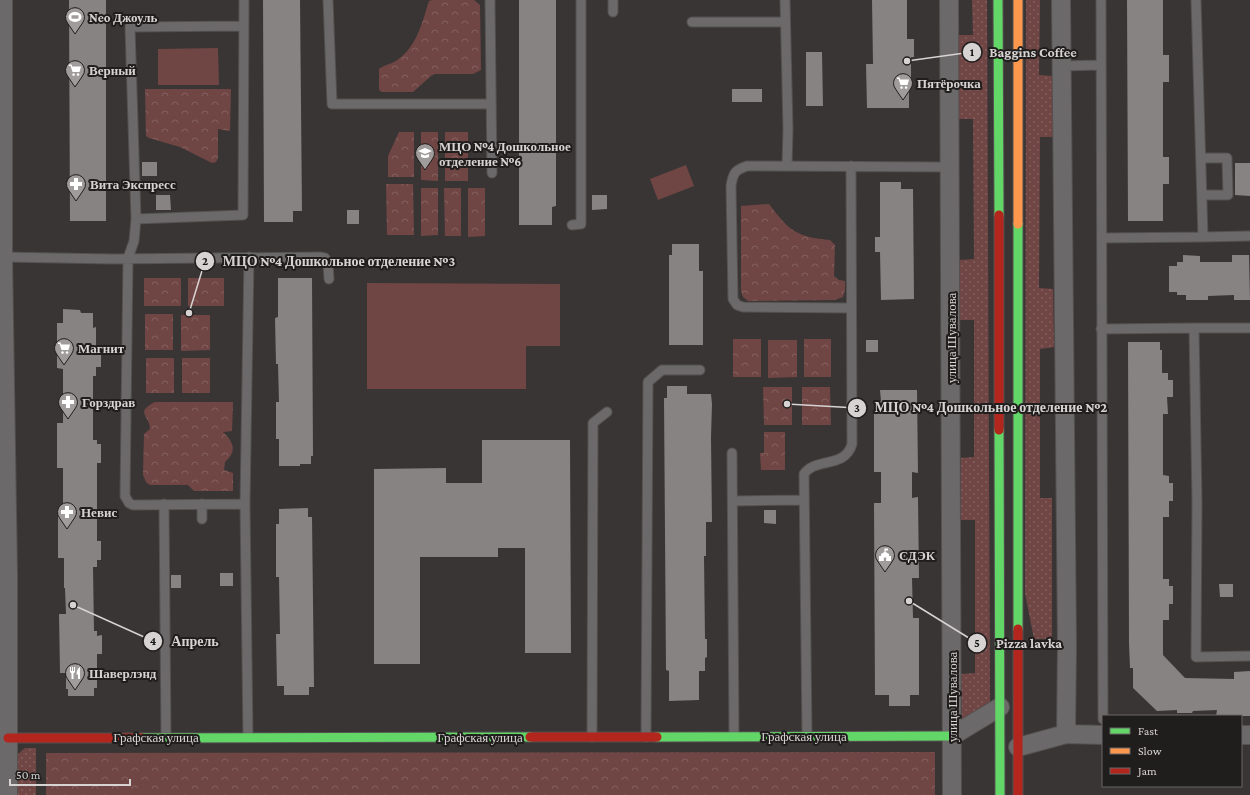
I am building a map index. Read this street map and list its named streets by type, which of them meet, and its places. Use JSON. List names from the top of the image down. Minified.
{"streets":{"street":["улица Шувалова","Графская улица"]},"crossings":[["улица Шувалова","Графская улица"]],"places":{"sports":["Neo Джоуль"],"other":["Baggins Coffee","МЦО №4 Дошкольное отделение №3","МЦО №4 Дошкольное отделение №2","Pizza lavka","Апрель"],"supermarket":["Верный","Пятёрочка","Магнит"],"school or university":["МЦО №4 Дошкольное отделение №6"],"pharmacy":["Вита Экспресс","Горздрав","Невис"],"public building":["СДЭК"],"restaurant":["Шаверлэнд"]},"legend":["Fast","Slow","Jam"],"scale_bar":"50 m"}
